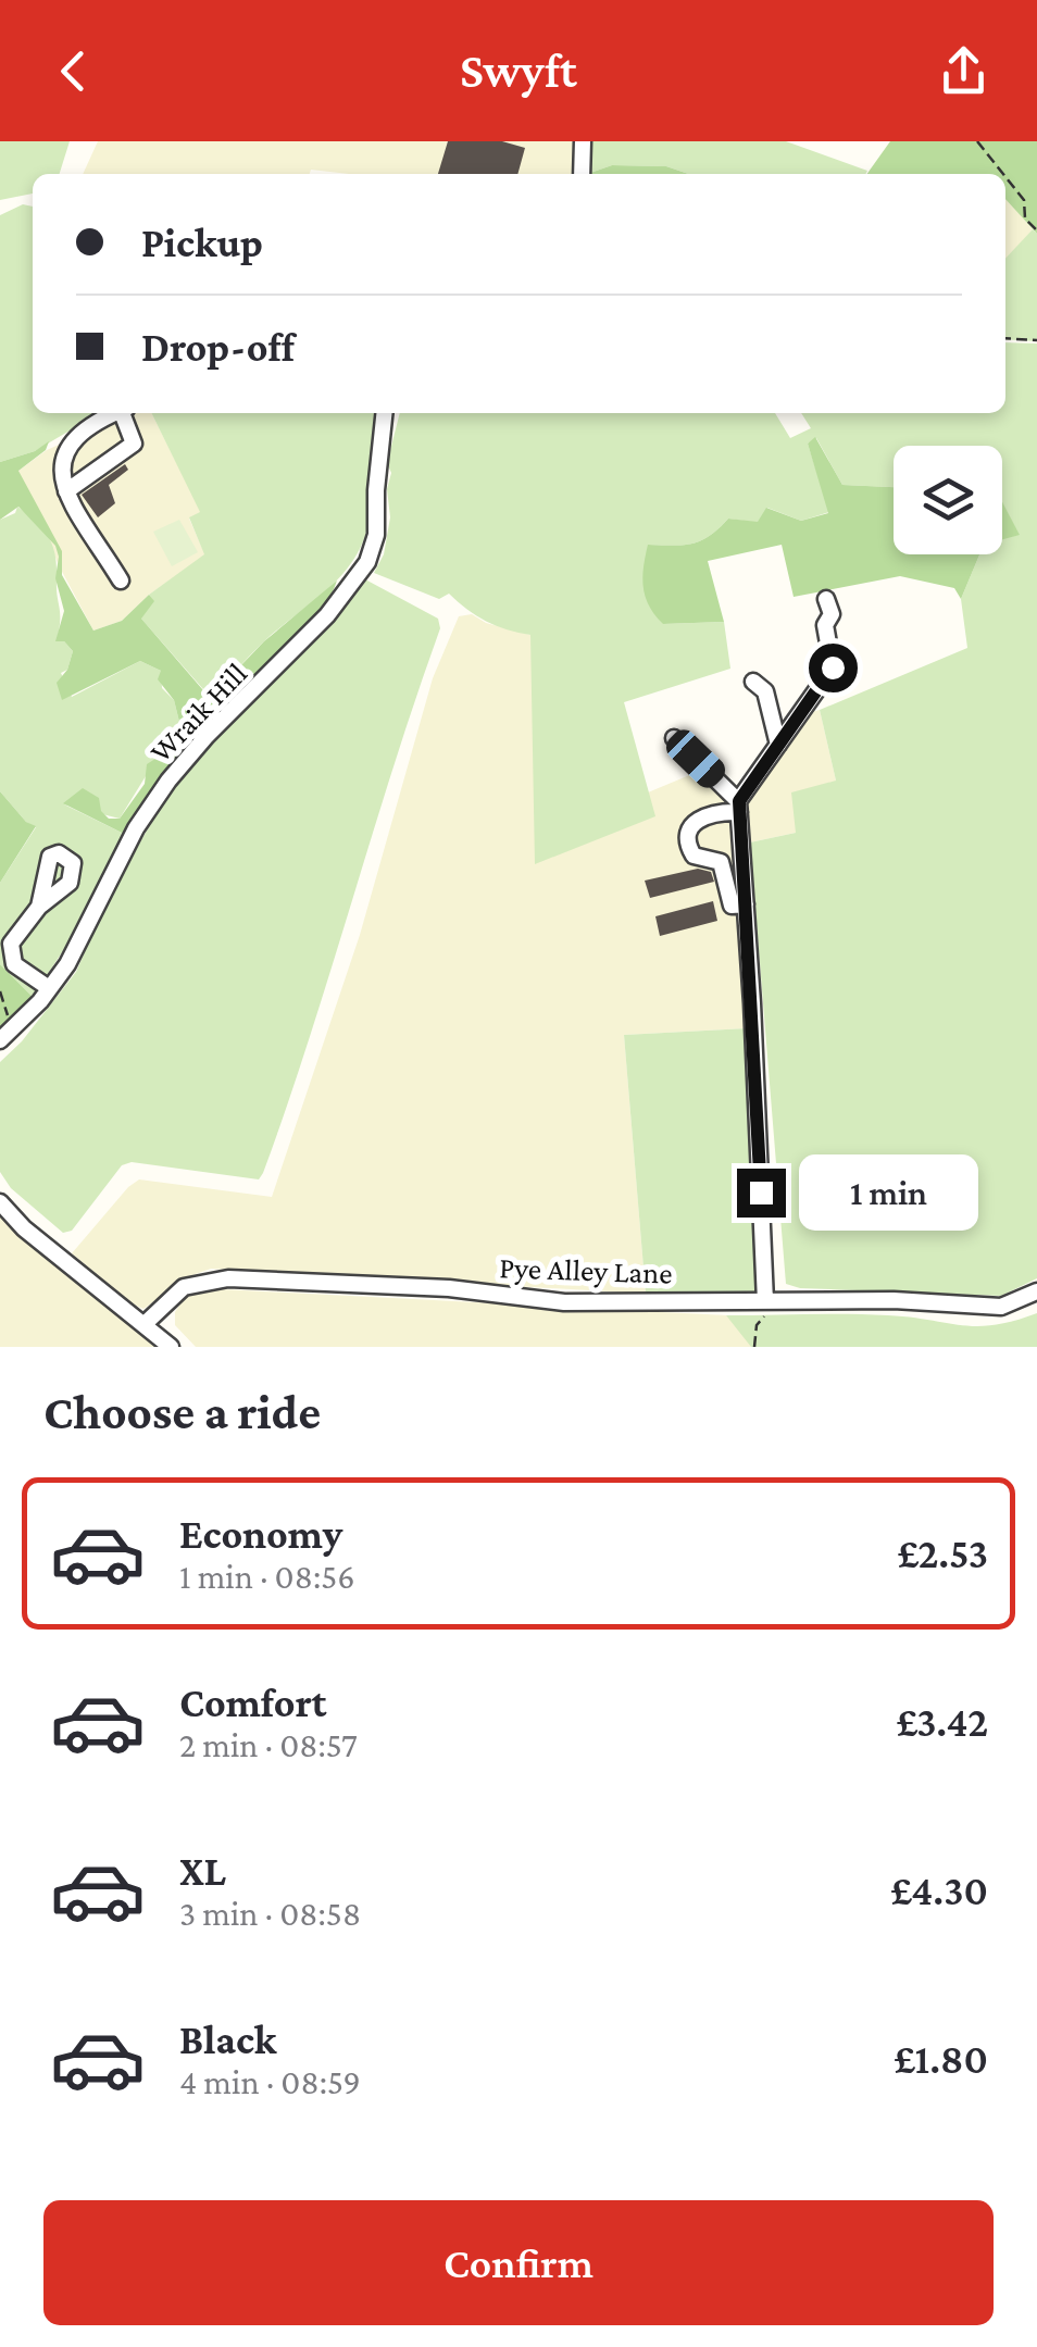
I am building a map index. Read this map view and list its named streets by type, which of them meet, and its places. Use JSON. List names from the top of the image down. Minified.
{"streets":{"street":["Wraik Hill","Pye Alley Lane"]},"page":{"header":"Swyft","banner":["Pickup","Drop-off"],"bubble":"1 min","heading":"Choose a ride","list":[{"name":"Economy","note":"1 min · 08:56","value":"£2.53"},{"name":"Comfort","note":"2 min · 08:57","value":"£3.42"},{"name":"XL","note":"3 min · 08:58","value":"£4.30"},{"name":"Black","note":"4 min · 08:59","value":"£1.80"}],"buttons":"Confirm"}}
